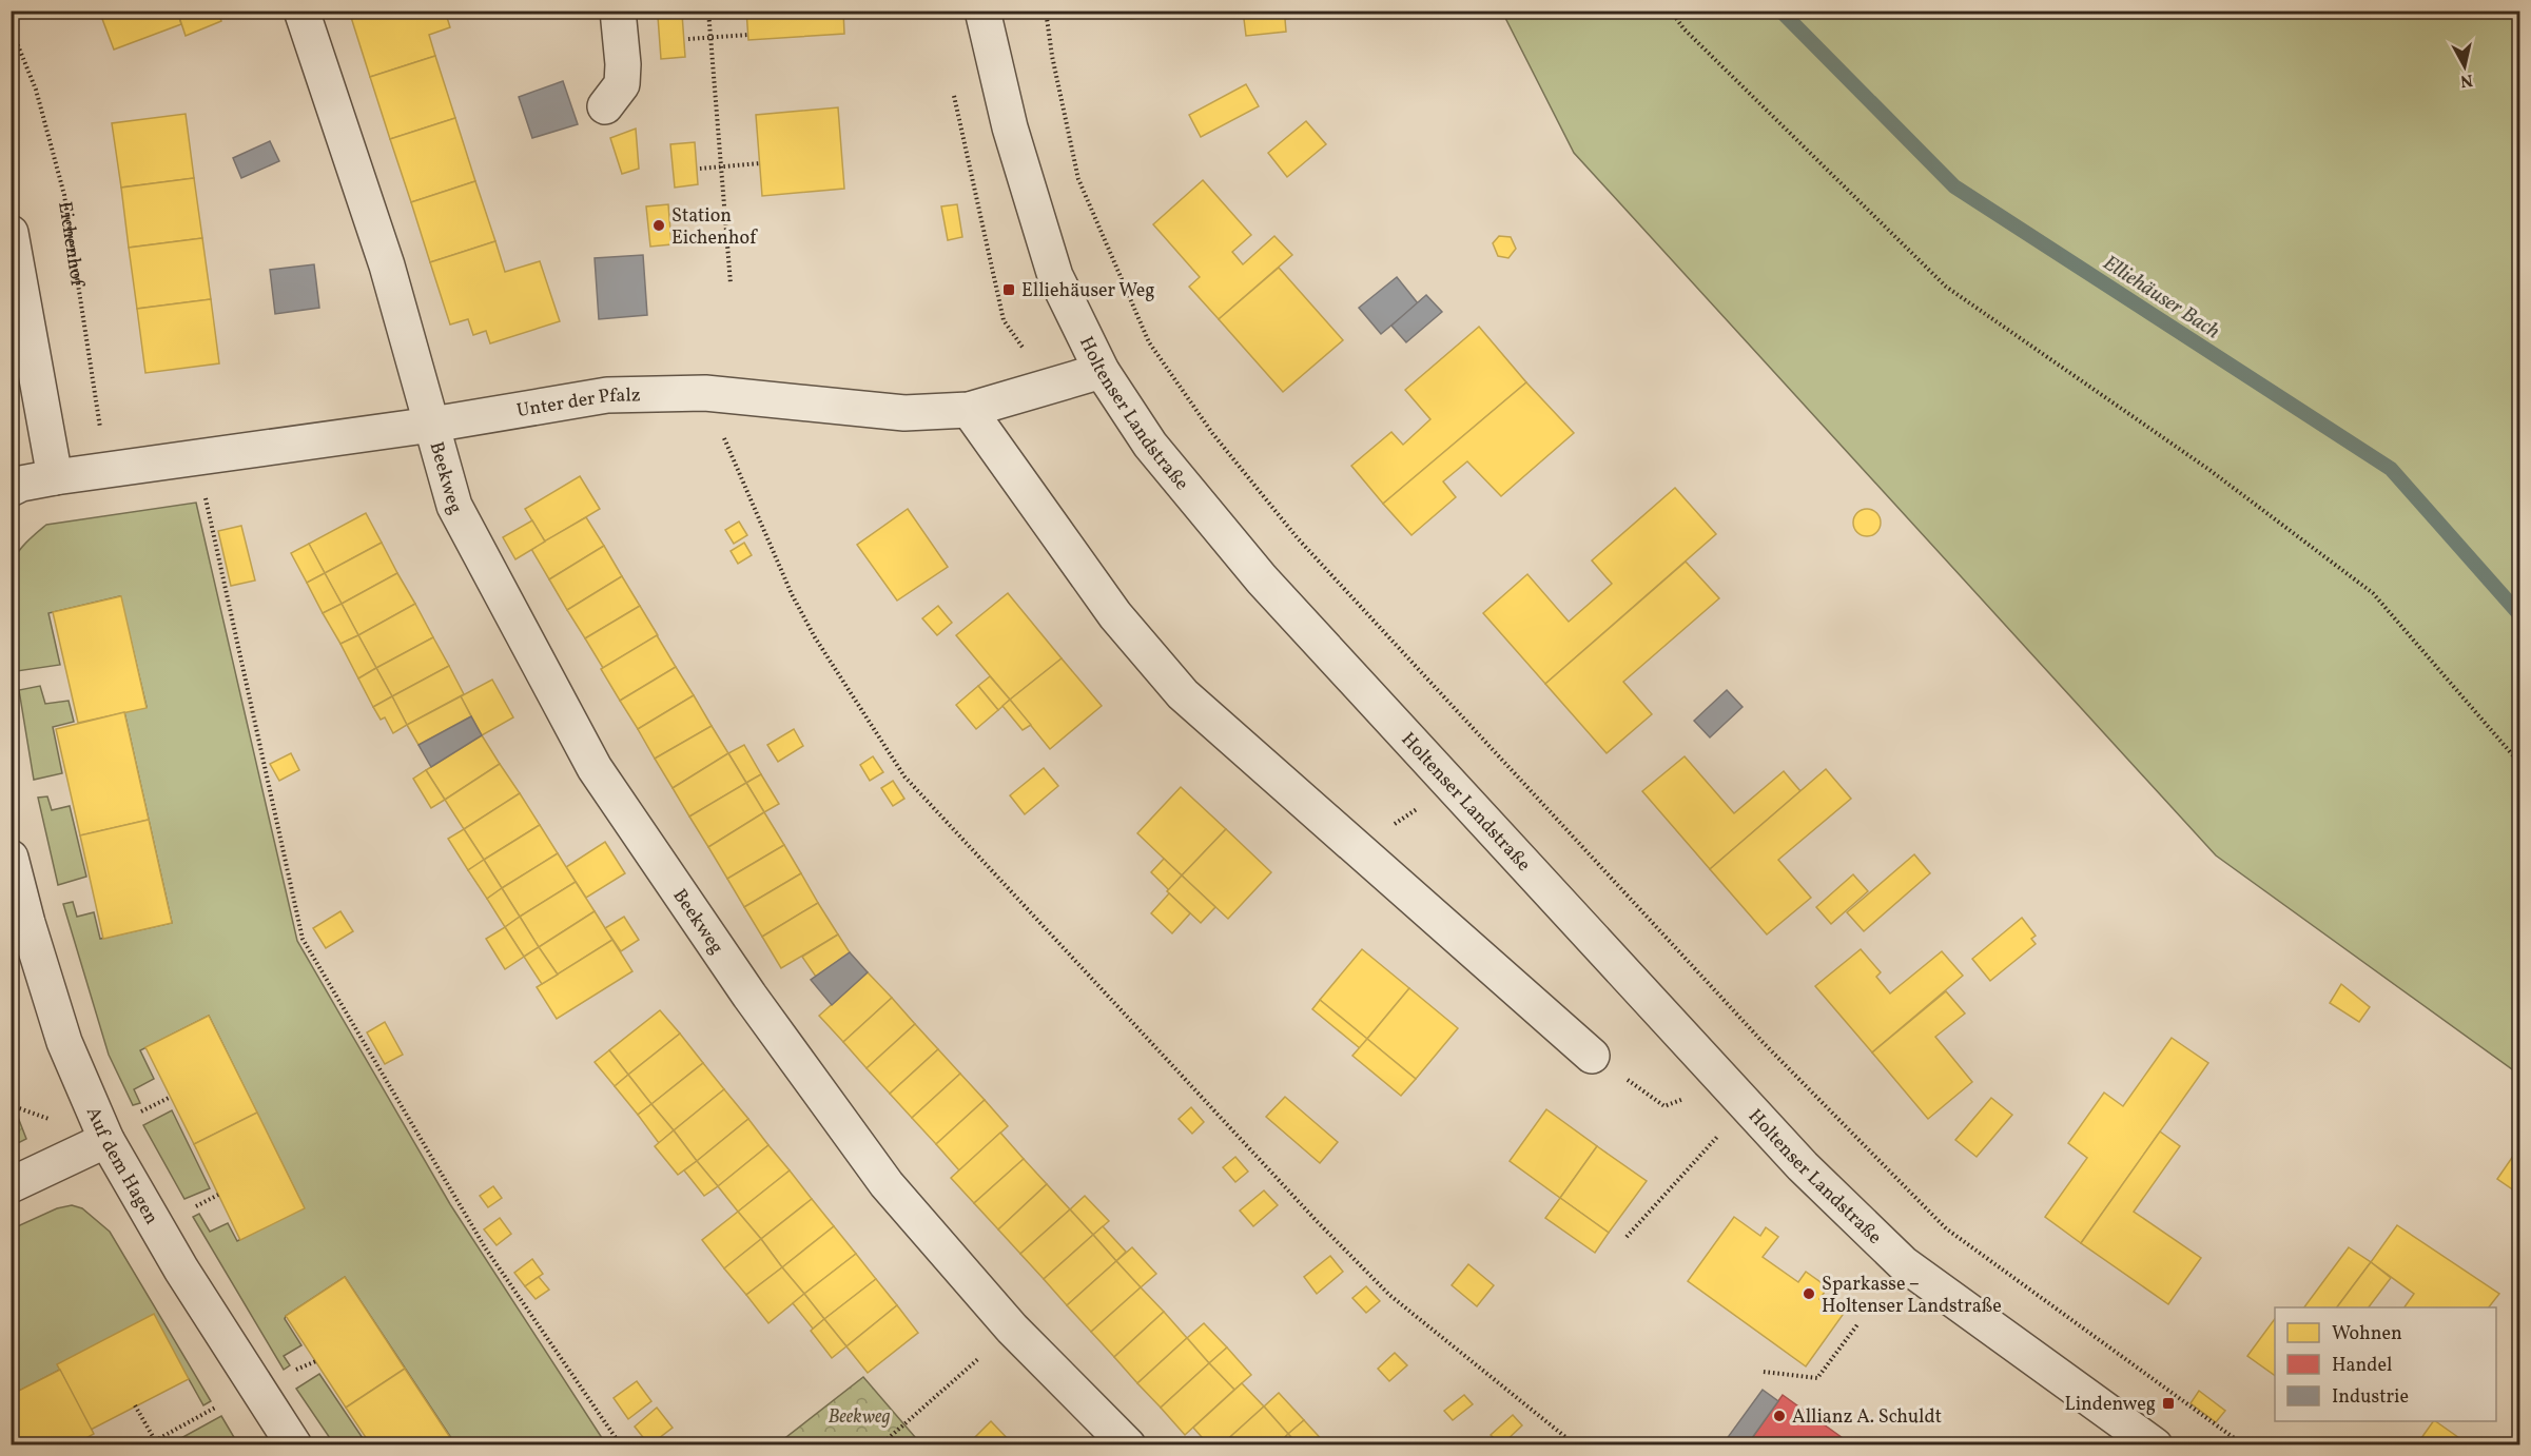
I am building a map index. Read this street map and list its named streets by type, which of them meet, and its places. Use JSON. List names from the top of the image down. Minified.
{"streets":{"street":["Unter der Pfalz","Holtenser Landstraße","Beekweg","Auf dem Hagen"],"path":["Eichenhof"]},"crossings":[["Eichenhof","Unter der Pfalz"],["Unter der Pfalz","Holtenser Landstraße"],["Unter der Pfalz","Beekweg"]],"water":["Elliehäuser Bach"],"parks":["Beekweg"],"places":{"other":["Station Eichenhof","Sparkasse – Holtenser Landstraße","Allianz A. Schuldt"],"transit":["Elliehäuser Weg","Lindenweg"]},"legend":["Wohnen","Handel","Industrie"],"north":"bottom"}
